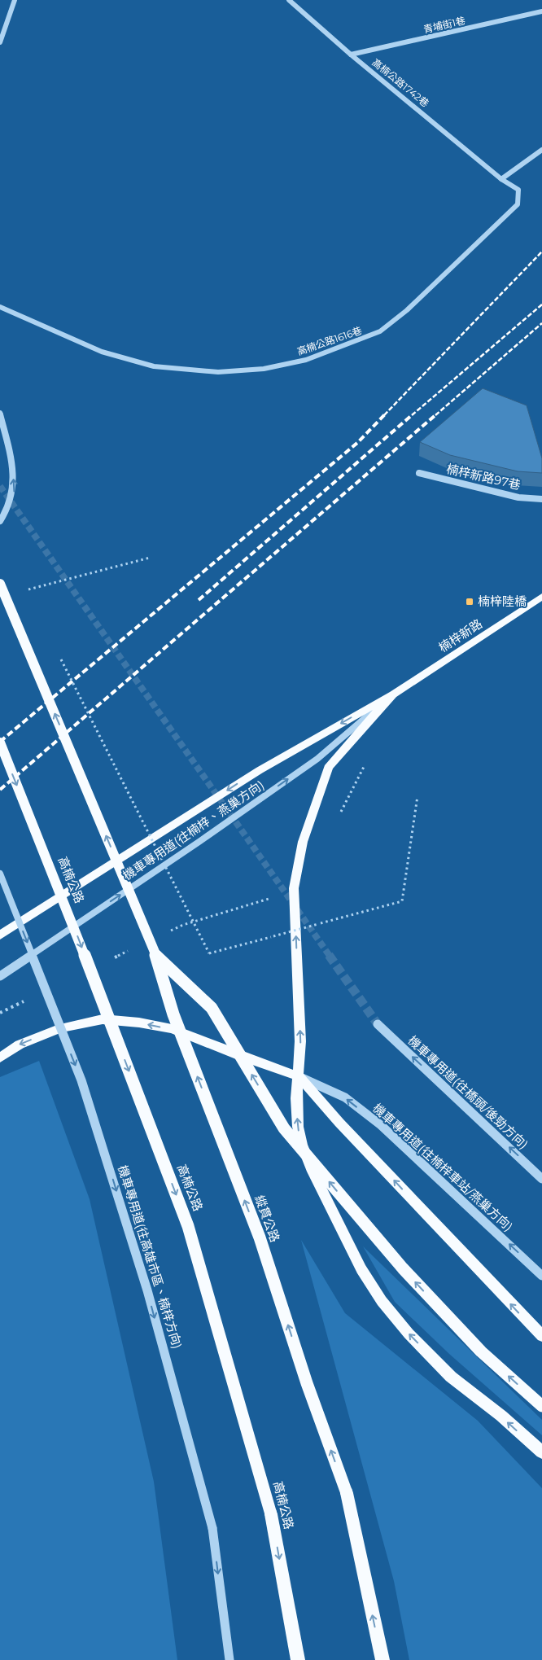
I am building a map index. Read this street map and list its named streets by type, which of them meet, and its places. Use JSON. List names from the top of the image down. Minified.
{"streets":{"main road":["楠梓新路","高楠公路","縱貫公路"],"street":["機車專用道(往楠梓車站/燕巢方向)"],"lane":["青埔街1巷","高楠公路1742巷","高楠公路1616巷","楠梓新路97巷","機車專用道(往楠梓、燕巢方向)","機車專用道(往橋頭/後勁方向)","機車專用道(往高雄市區、楠梓方向)"]},"crossings":[["青埔街1巷","高楠公路1742巷"],["高楠公路1742巷","高楠公路1616巷"],["楠梓新路","機車專用道(往楠梓、燕巢方向)"]],"one_way":["機車專用道(往楠梓、燕巢方向)","機車專用道(往橋頭/後勁方向)","機車專用道(往楠梓車站/燕巢方向)","機車專用道(往高雄市區、楠梓方向)"],"places":{"transit":["楠梓陸橋"]}}
